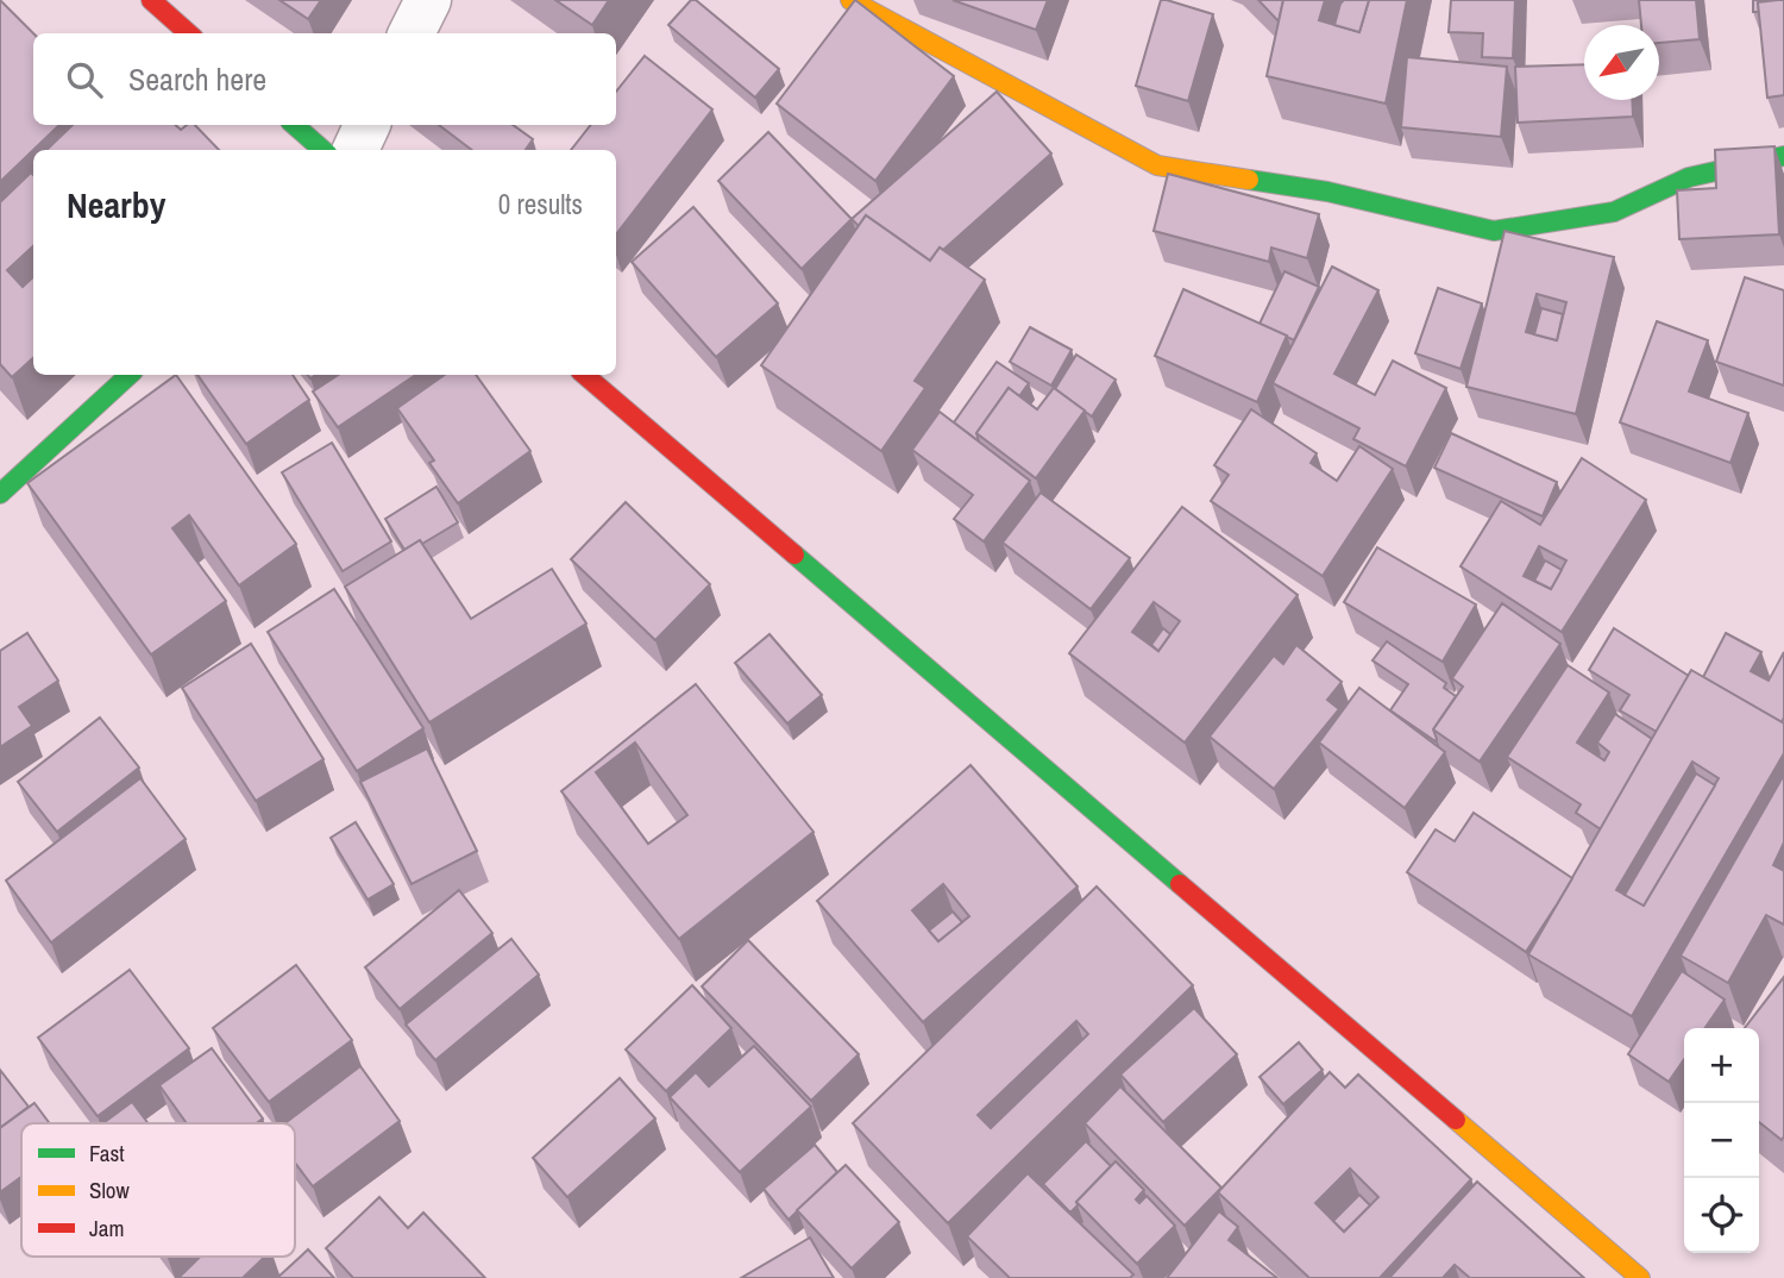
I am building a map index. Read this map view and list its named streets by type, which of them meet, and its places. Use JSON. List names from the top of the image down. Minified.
{"legend":["Fast","Slow","Jam"],"north":"bottom left","page":{"search":"Search here","heading":["Nearby","0 results"],"map_buttons":["+","−"]}}
